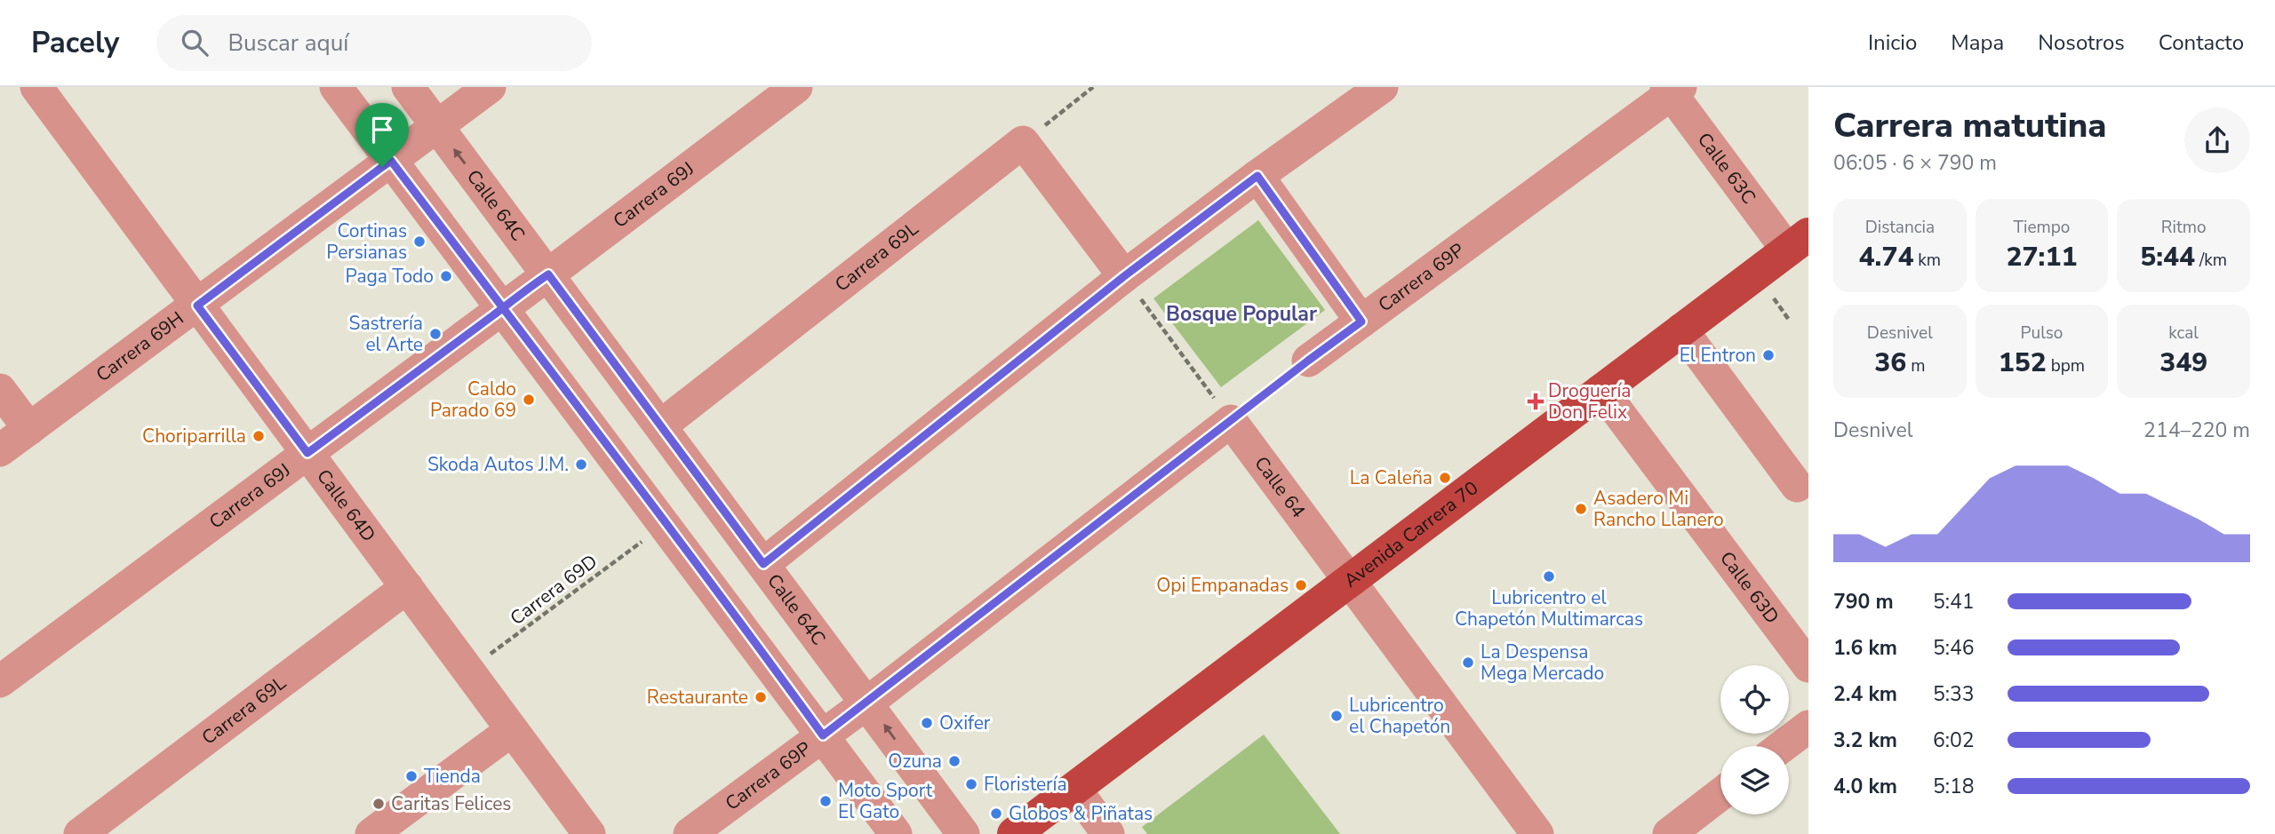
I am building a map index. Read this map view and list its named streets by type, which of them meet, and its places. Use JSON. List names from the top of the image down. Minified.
{"streets":{"main road":["Avenida Carrera 70"],"street":["Calle 63C","Carrera 69J","Calle 64C","Carrera 69L","Carrera 69P","Carrera 69H","Calle 64","Calle 64D","Calle 63D"],"path":["Carrera 69D"]},"crossings":[["Calle 63C","Carrera 69P"],["Calle 63C","Avenida Carrera 70"],["Carrera 69J","Calle 64C"],["Carrera 69J","Calle 64D"],["Calle 64C","Carrera 69L"],["Calle 64C","Carrera 69P"],["Calle 64C","Carrera 69H"],["Carrera 69L","Calle 64D"],["Carrera 69P","Calle 64"],["Carrera 69H","Calle 64D"],["Calle 64","Avenida Carrera 70"],["Calle 64D","Carrera 69D"],["Avenida Carrera 70","Calle 63D"]],"districts":["Bosque Popular"],"places":{"other":["Cortinas Persianas","Paga Todo","Sastrería el Arte","El Entron","Caldo Parado 69","Choriparrilla","Skoda Autos J.M.","La Caleña","Asadero Mi Rancho Llanero","Lubricentro el Chapetón Multimarcas","Opi Empanadas","La Despensa Mega Mercado","Restaurante","Lubricentro el Chapetón","Oxifer","Ozuna","Tienda","Floristería","Moto Sport El Gato","Caritas Felices","Globos & Piñatas"],"health":["Droguería Don Felix"]},"page":{"header":"Pacely","search":"Buscar aquí","nav":["Inicio","Mapa","Nosotros","Contacto"],"heading":["Carrera matutina","06:05 · 6 × 790 m"],"stats":[["Distancia","4.74 km"],["Tiempo","27:11"],["Ritmo","5:44 /km"],["Desnivel","36 m"],["Pulso","152 bpm"],["kcal","349"]],"chart":["Desnivel","214–220 m"],"list":[{"name":"790 m","note":"5:41"},{"name":"1.6 km","note":"5:46"},{"name":"2.4 km","note":"5:33"},{"name":"3.2 km","note":"6:02"},{"name":"4.0 km","note":"5:18"}]}}
